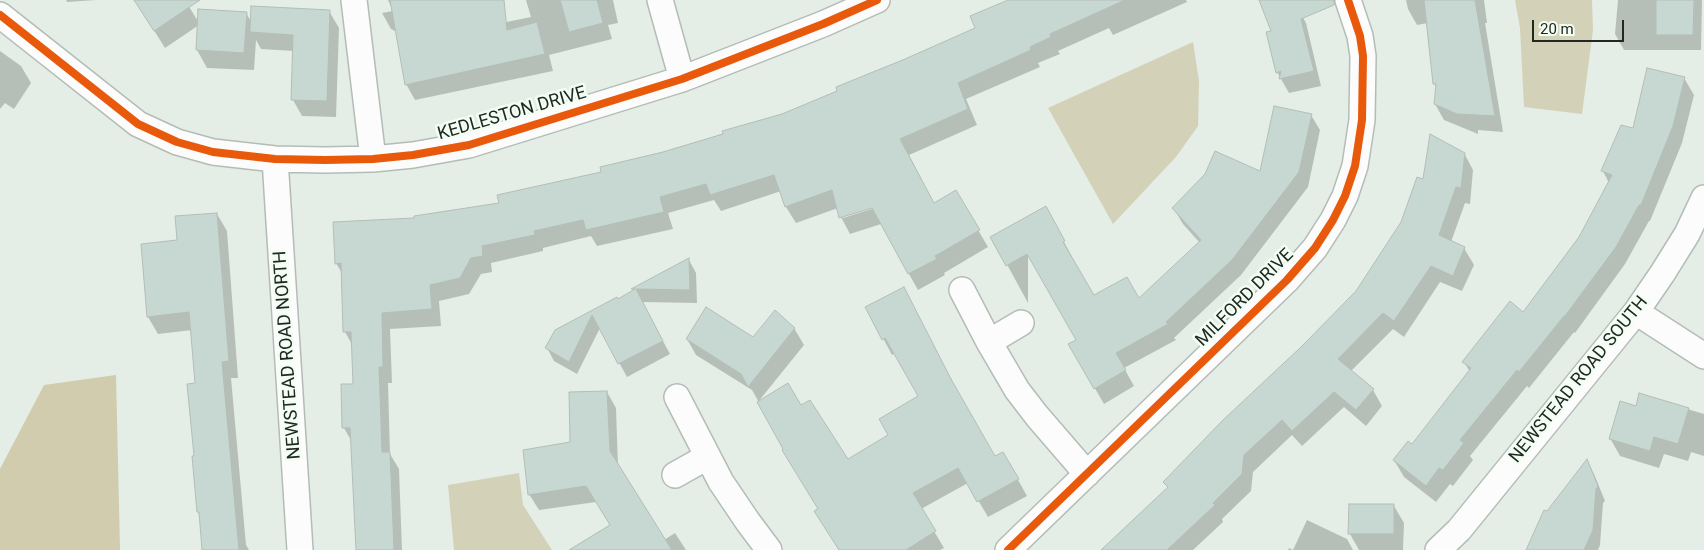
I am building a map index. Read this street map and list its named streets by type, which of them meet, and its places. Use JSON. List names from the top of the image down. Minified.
{"streets":{"street":["KEDLESTON DRIVE","MILFORD DRIVE","NEWSTEAD ROAD NORTH","NEWSTEAD ROAD SOUTH"]},"crossings":[["KEDLESTON DRIVE","NEWSTEAD ROAD NORTH"]],"scale_bar":"20 m"}
